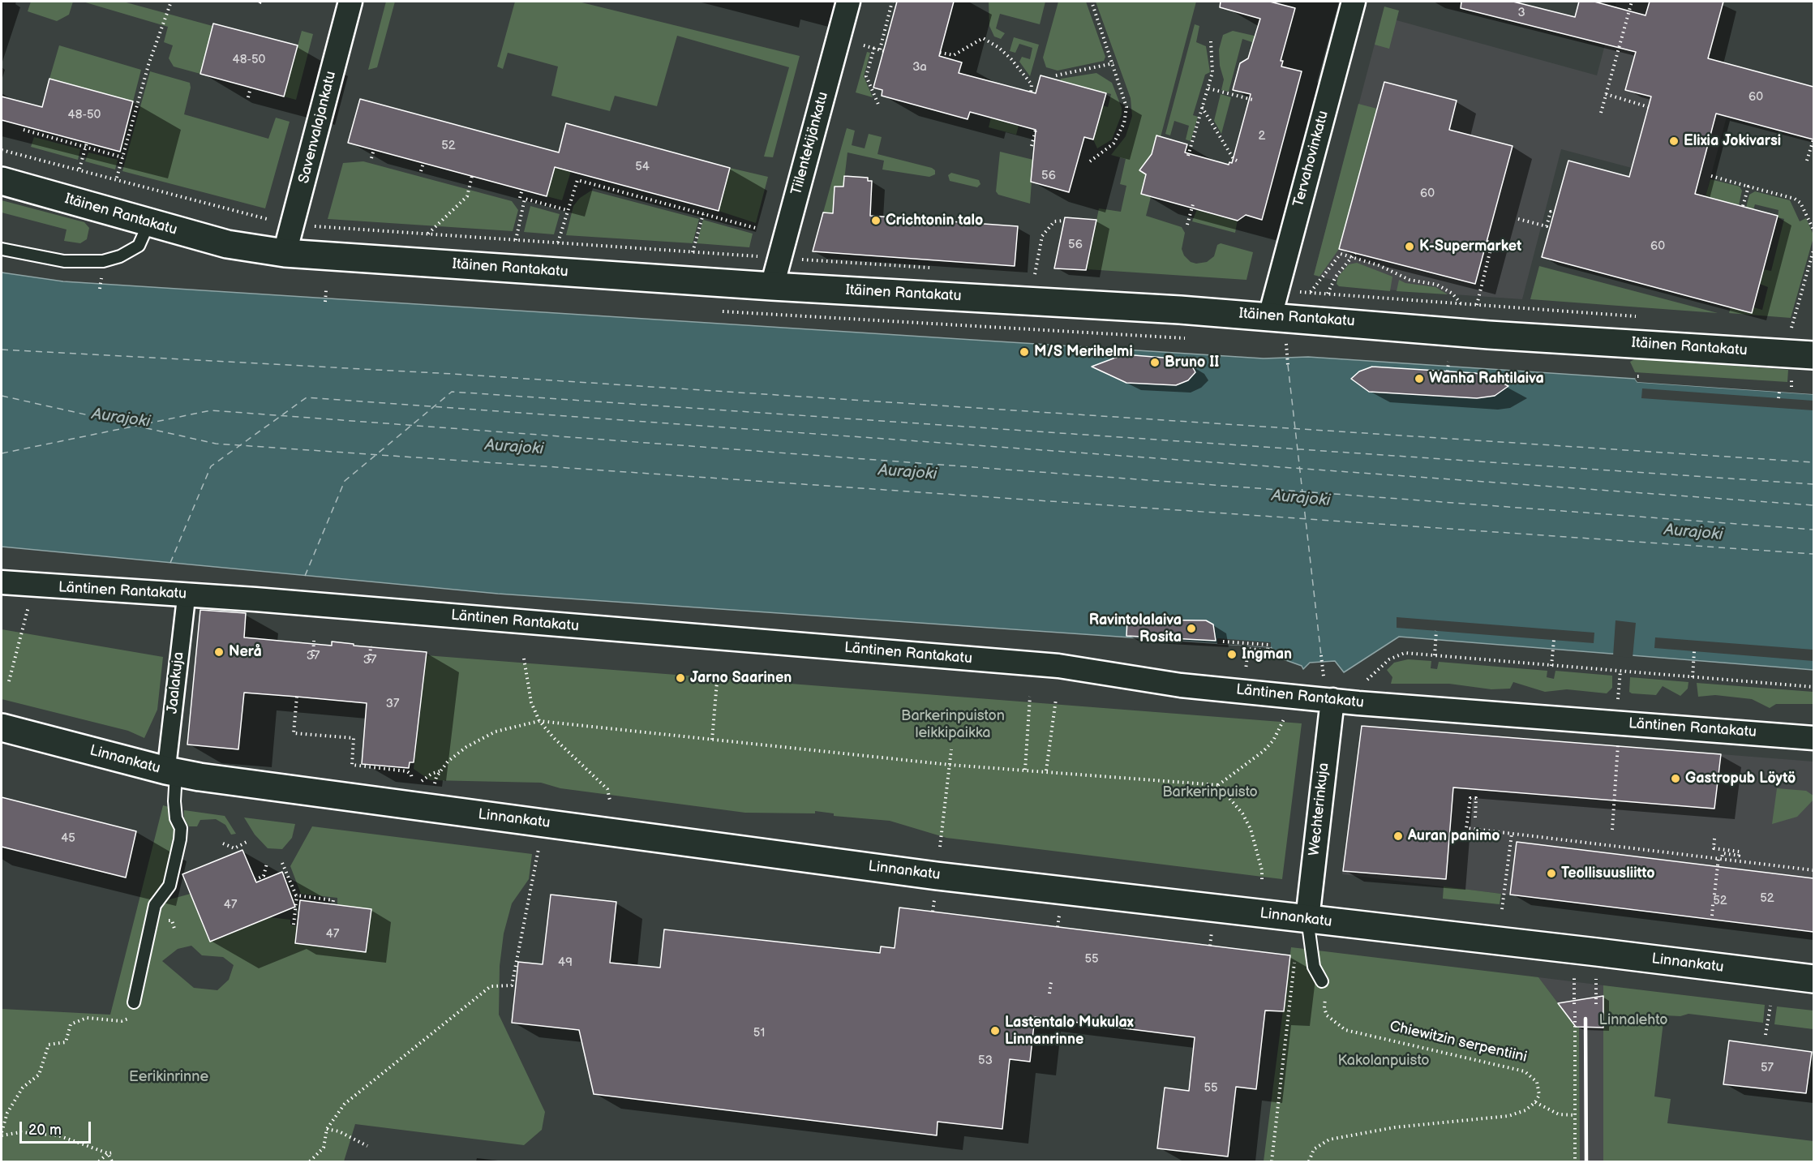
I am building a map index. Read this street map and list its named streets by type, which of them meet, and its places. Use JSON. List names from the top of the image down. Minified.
{"streets":{"street":["Savenvalajankatu","Tiilentekijänkatu","Tervahovinkatu","Itäinen Rantakatu","Läntinen Rantakatu","Jaalakuja","Linnankatu","Wechterinkuja"],"path":["Chiewitzin serpentiini"]},"crossings":[["Savenvalajankatu","Itäinen Rantakatu"],["Tiilentekijänkatu","Itäinen Rantakatu"],["Tervahovinkatu","Itäinen Rantakatu"],["Läntinen Rantakatu","Jaalakuja"],["Läntinen Rantakatu","Wechterinkuja"],["Jaalakuja","Linnankatu"],["Linnankatu","Wechterinkuja"]],"water":["Aurajoki"],"parks":["Barkerinpuiston leikkipaikka","Barkerinpuisto","Linnalehto","Kakolanpuisto","Eerikinrinne"],"places":["Elixia Jokivarsi","Crichtonin talo","K-Supermarket","M/S Merihelmi","Bruno II","Wanha Rahtilaiva","Ravintolalaiva Rosita","Nerå","Ingman","Jarno Saarinen","Gastropub Löytö","Auran panimo","Teollisuusliitto","Lastentalo Mukulax Linnanrinne"],"house_numbers":["3","48-50","3a","60","48-50","2","52","54","56","60","56","60","37","37","37","45","52","52","47","47","55","49","51","53","57","55"],"scale_bar":"20 m"}
